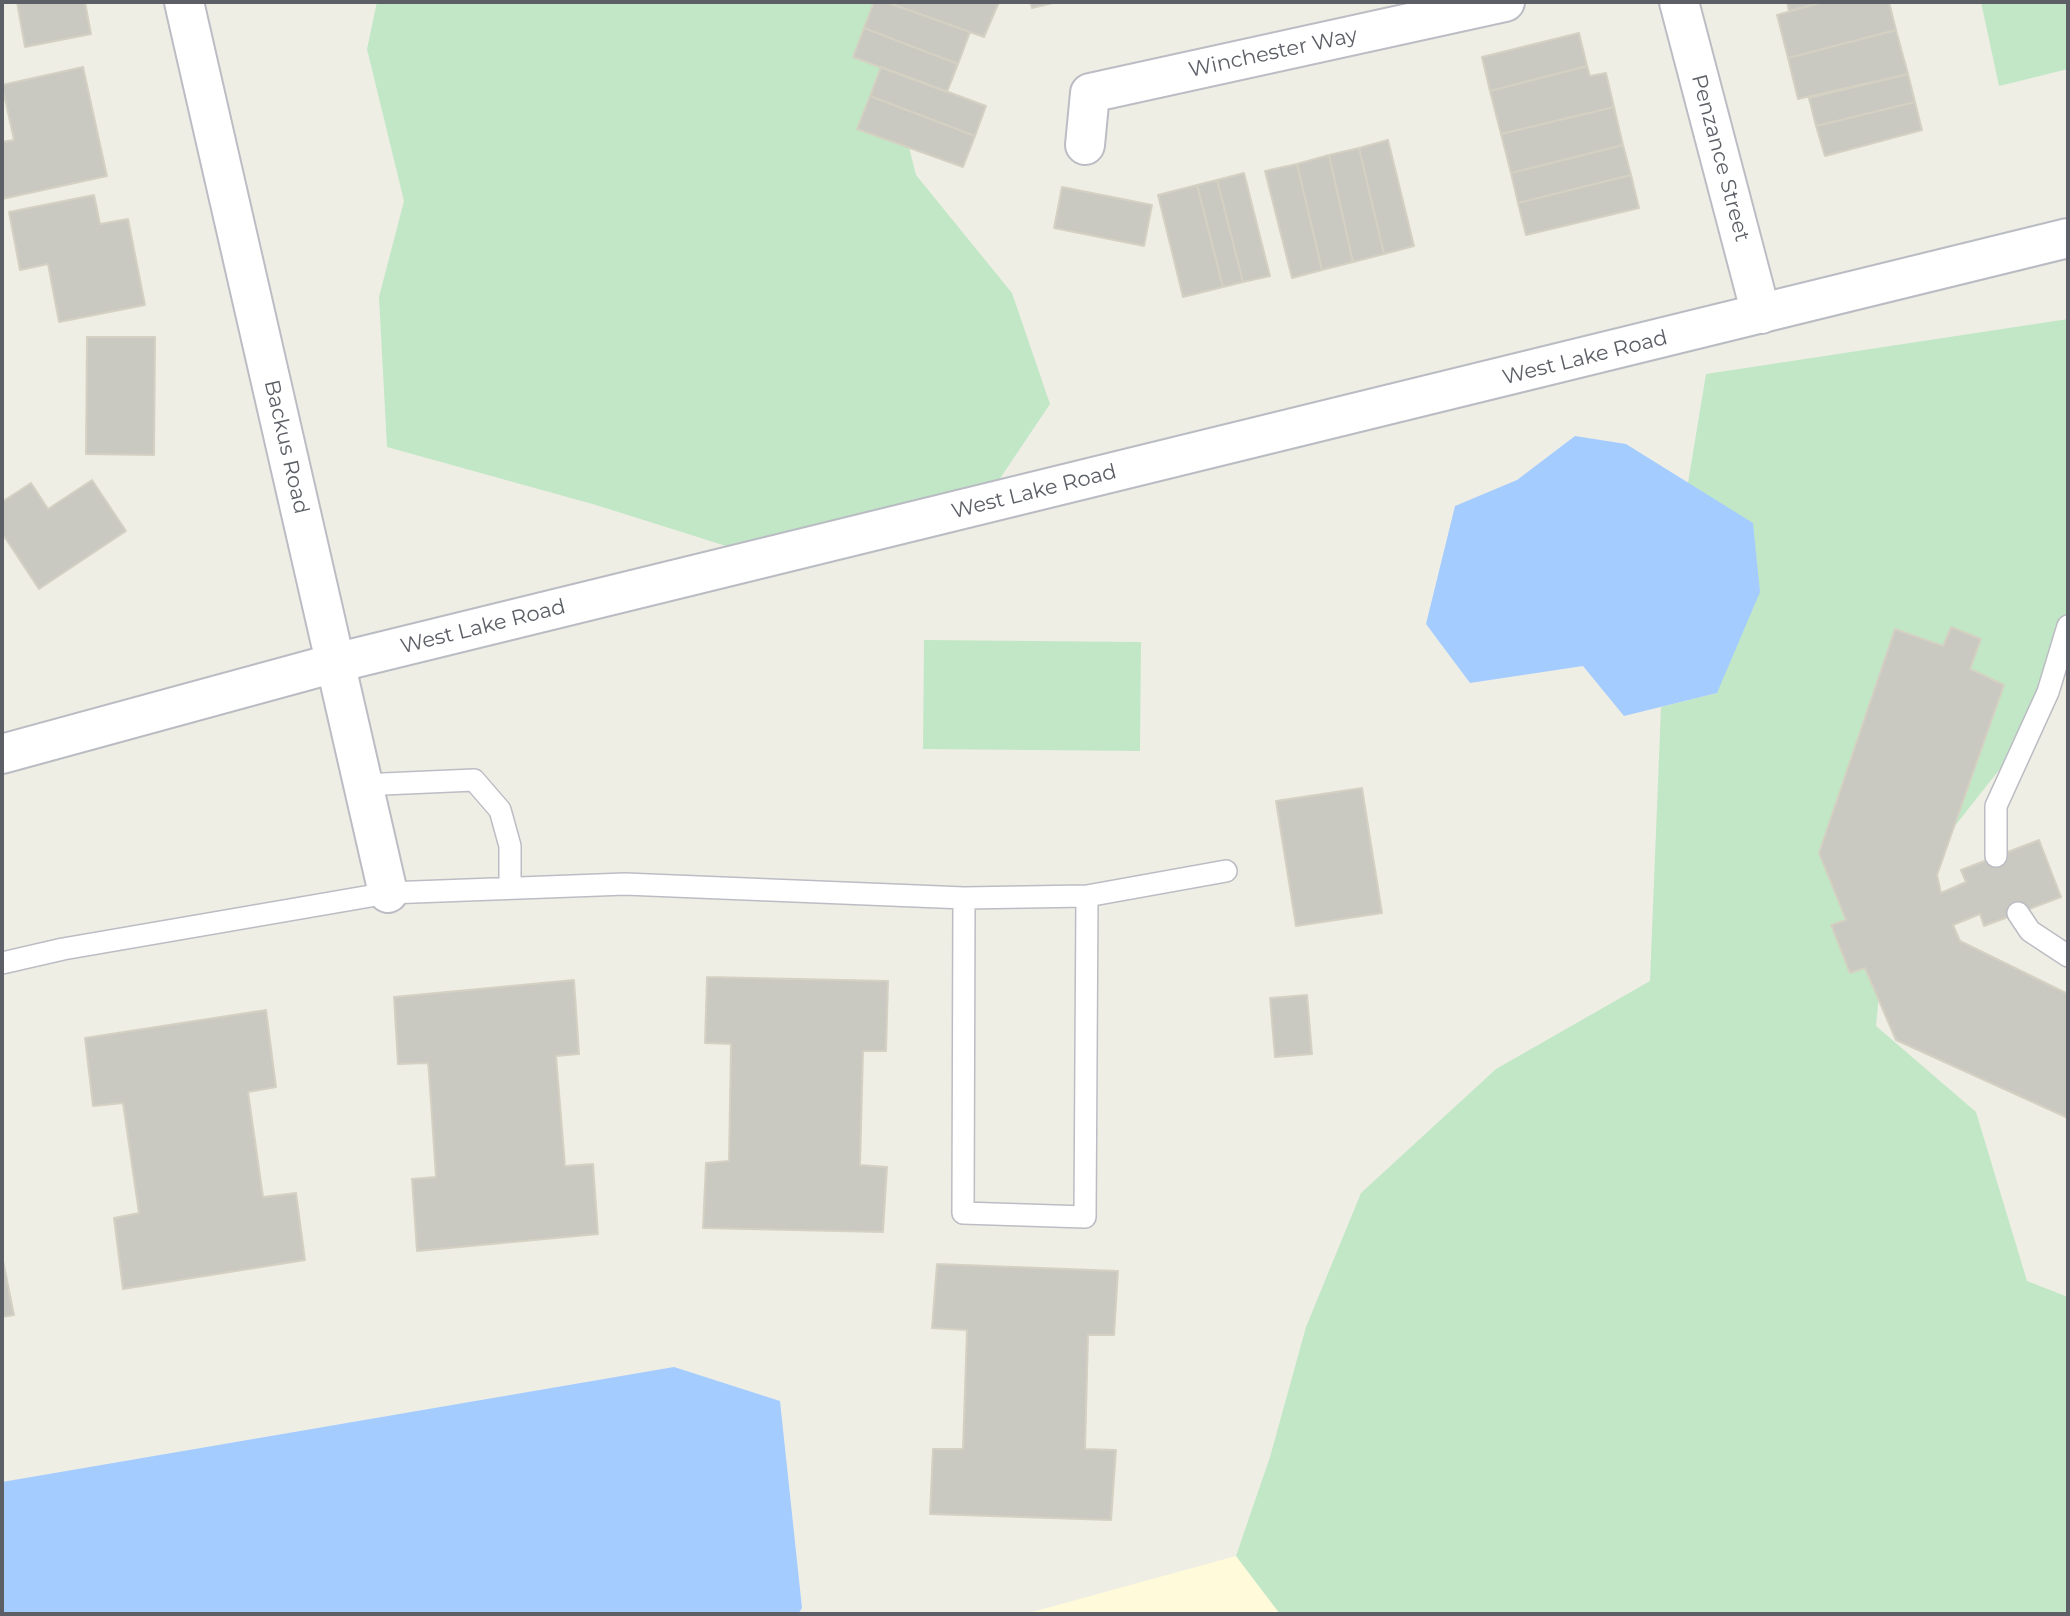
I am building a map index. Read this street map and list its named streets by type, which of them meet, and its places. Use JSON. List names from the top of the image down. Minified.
{"streets":{"street":["Winchester Way","Penzance Street","West Lake Road","Backus Road"]},"crossings":[["Penzance Street","West Lake Road"],["West Lake Road","Backus Road"]]}
